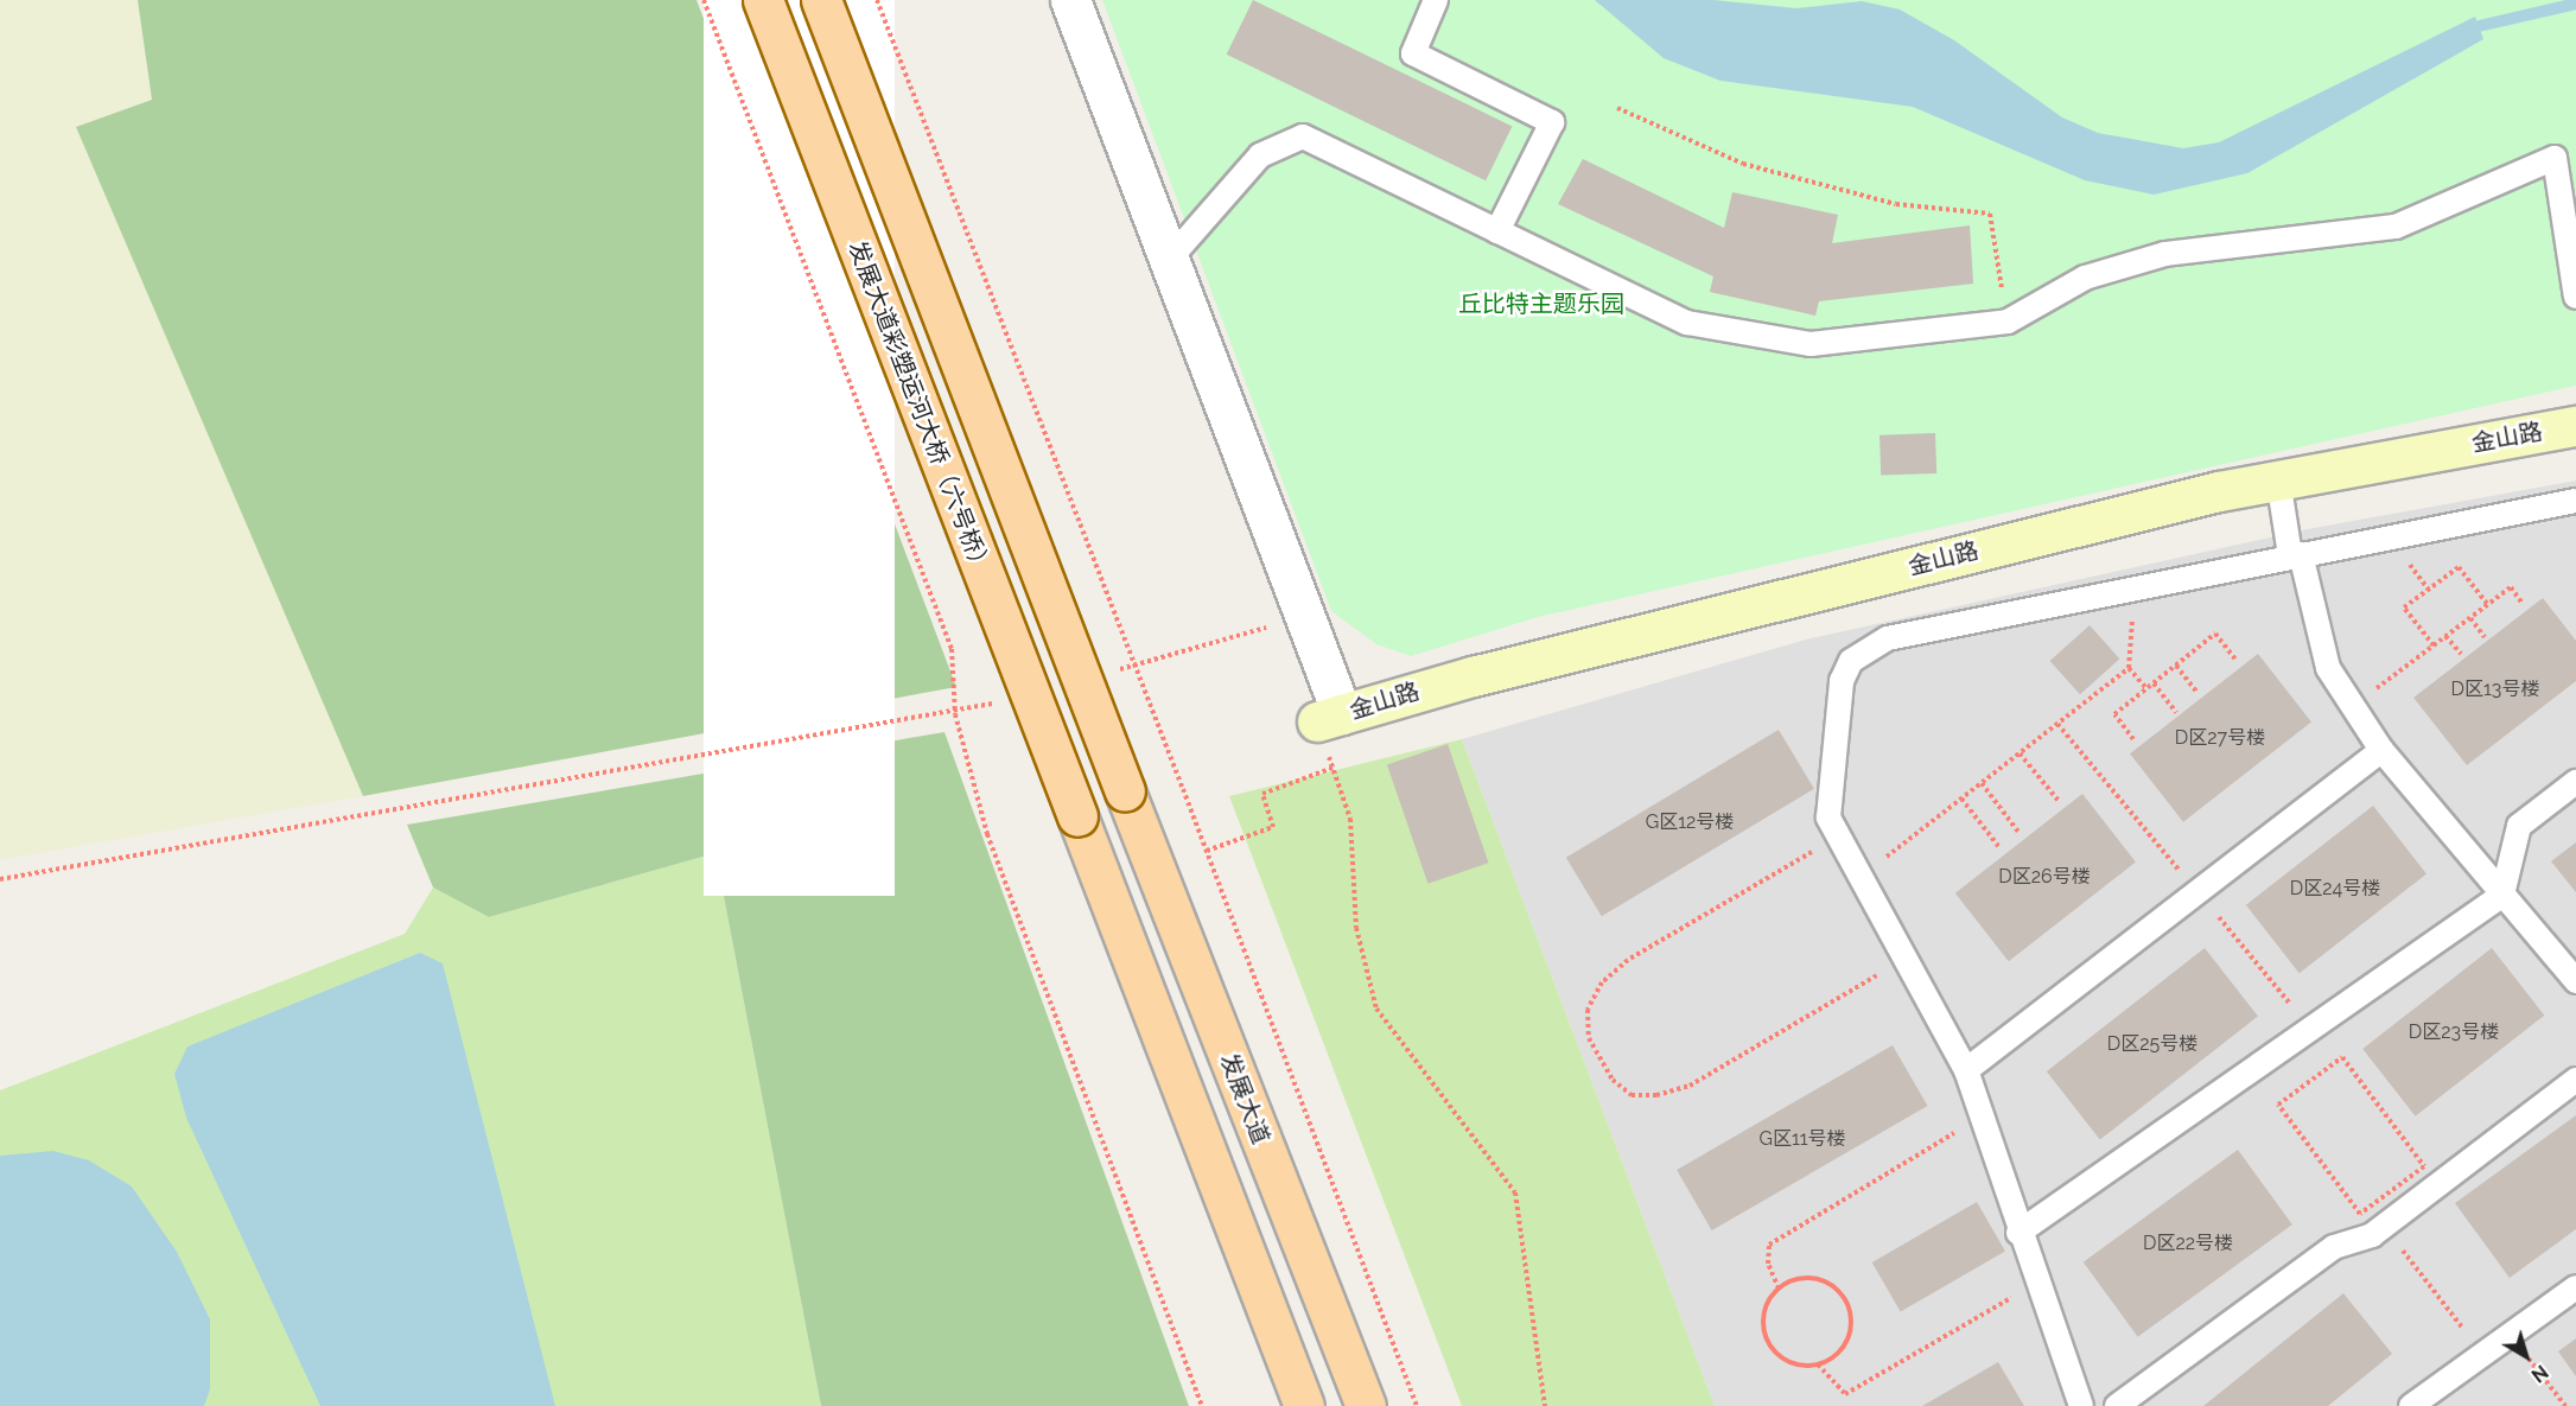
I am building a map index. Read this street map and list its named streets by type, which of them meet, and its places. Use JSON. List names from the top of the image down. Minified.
{"streets":{"main road":["发展大道彩塑运河大桥（六号桥）","发展大道"],"street":["金山路"]},"parks":["丘比特主题乐园"],"house_numbers":["D区13号楼","D区27号楼","G区12号楼","D区26号楼","D区24号楼","D区23号楼","D区25号楼","G区11号楼","D区22号楼"],"north":"bottom right"}
